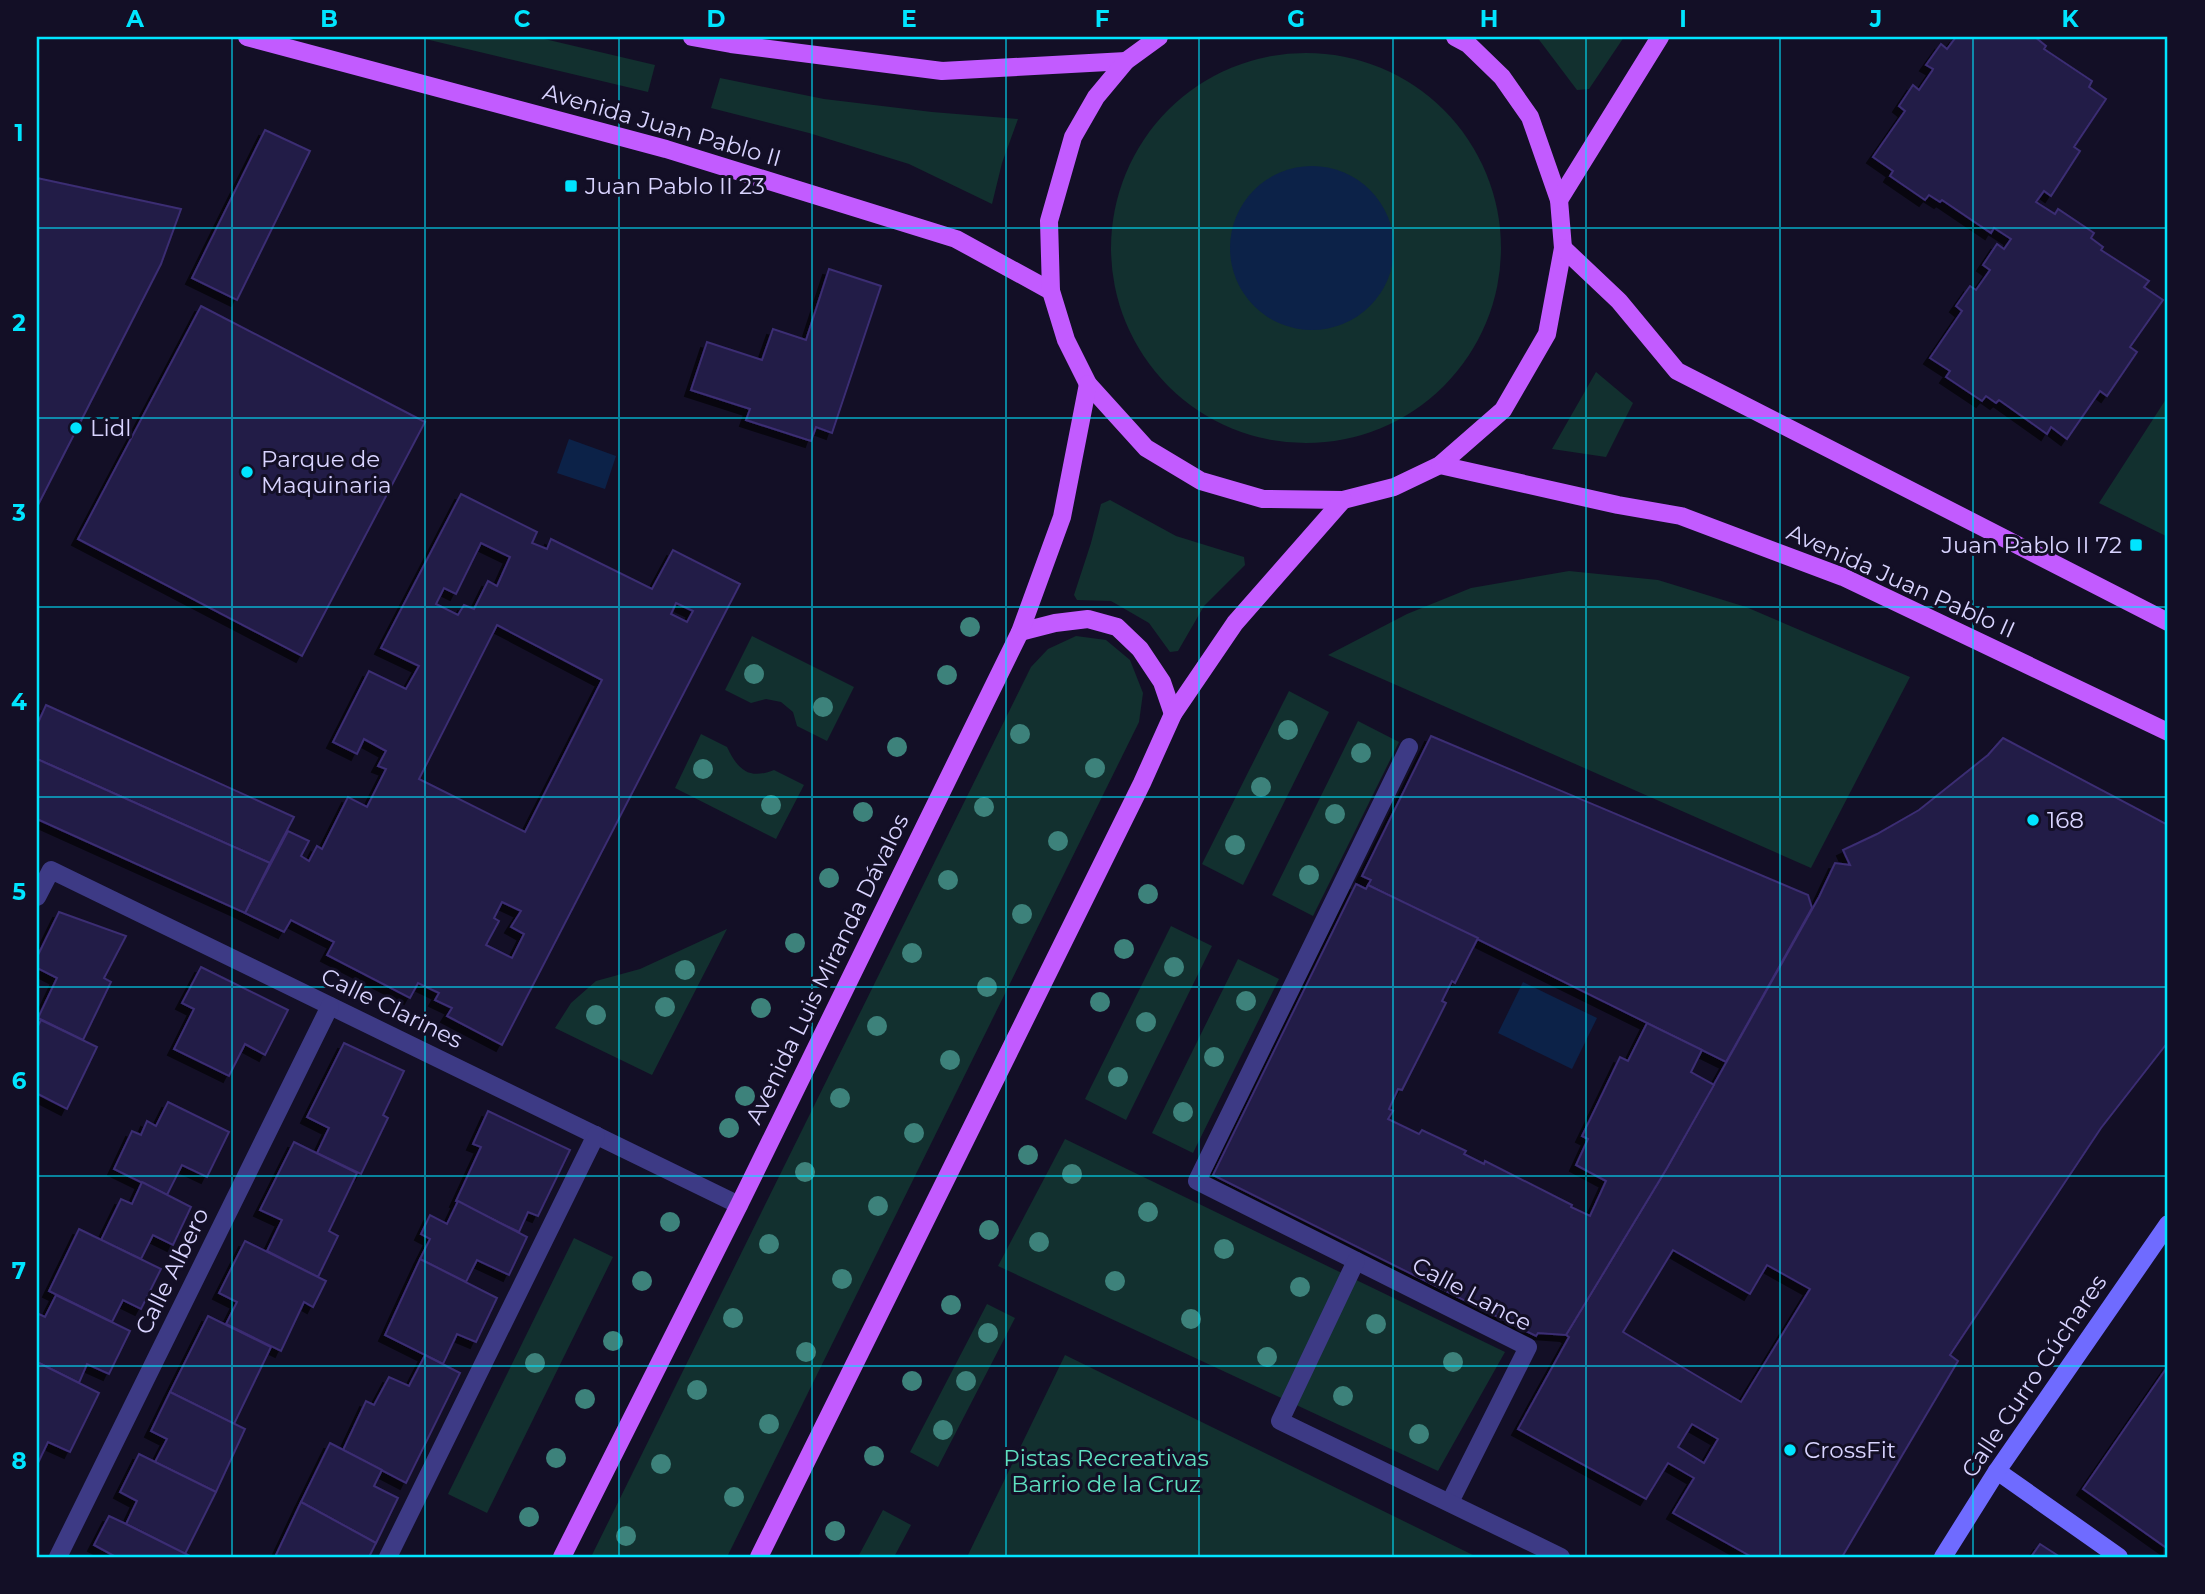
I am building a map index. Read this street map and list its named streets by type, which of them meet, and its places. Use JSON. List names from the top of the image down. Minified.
{"streets":{"main road":["Avenida Juan Pablo II","Avenida Luis Miranda Dávalos"],"street":["Calle Clarines","Calle Albero","Calle Lance","Calle Curro Cúchares"]},"crossings":[["Avenida Luis Miranda Dávalos","Calle Clarines"],["Calle Clarines","Calle Albero"]],"parks":["Pistas Recreativas Barrio de la Cruz"],"places":{"transit":["Juan Pablo II 23","Juan Pablo II 72"],"other":["Lidl","Parque de Maquinaria","168","CrossFit"]},"grid":{"columns":["A","B","C","D","E","F","G","H","I","J","K"],"rows":["1","2","3","4","5","6","7","8"]}}
